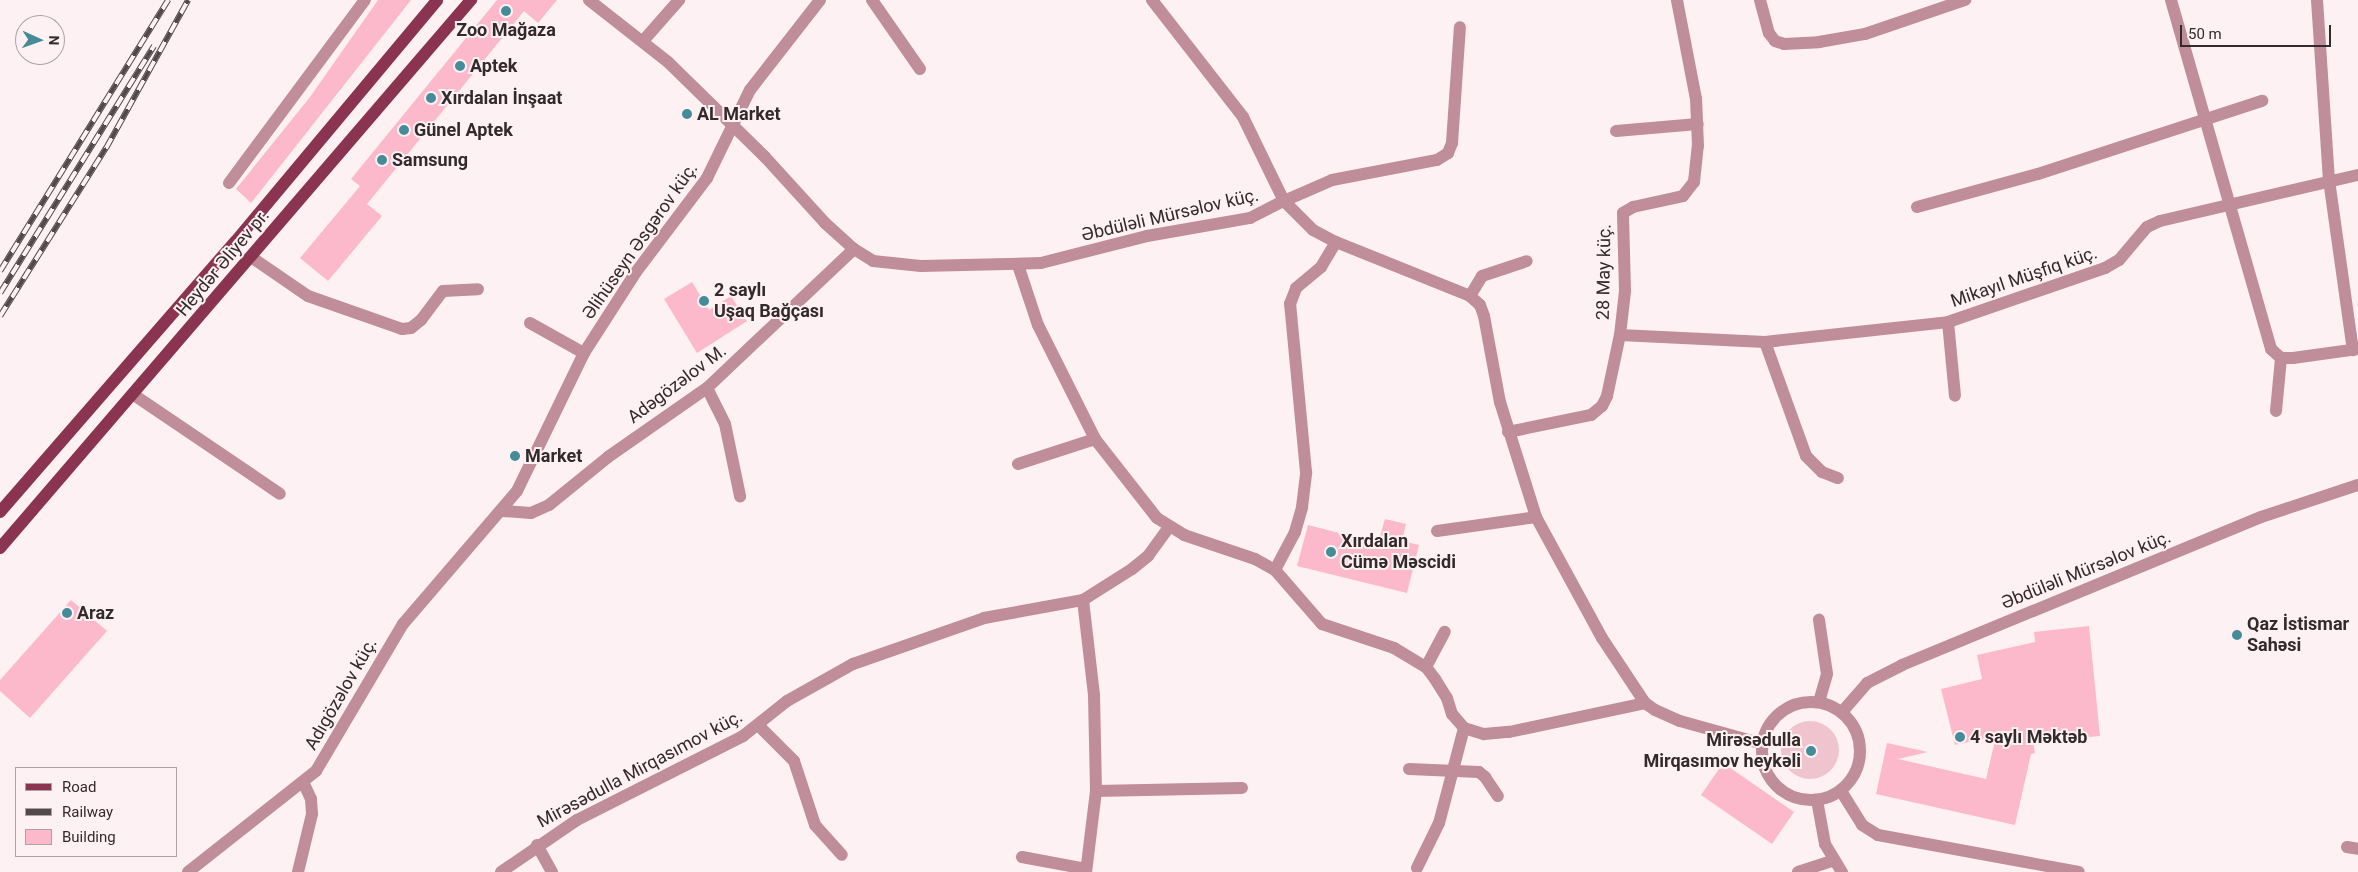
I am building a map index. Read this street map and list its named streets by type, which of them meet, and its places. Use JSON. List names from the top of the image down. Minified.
{"streets":{"main road":["Heydər Əliyev pr."],"street":["Əbdüləli Mürsəlov küç.","Əlihüseyn Əsgərov küç.","28 May küç.","Mikayıl Müşfiq küç.","Adəgözəlov M.","Adıgözəlov küç.","Mirəsədulla Mirqasımov küç."]},"crossings":[["Əbdüləli Mürsəlov küç.","Əlihüseyn Əsgərov küç."],["Əbdüləli Mürsəlov küç.","Adəgözəlov M."],["Əlihüseyn Əsgərov küç.","Adəgözəlov M."],["Əlihüseyn Əsgərov küç.","Adıgözəlov küç."],["28 May küç.","Mikayıl Müşfiq küç."],["Adəgözəlov M.","Adıgözəlov küç."]],"places":["Zoo Mağaza","Aptek","Xırdalan İnşaat","AL Market","Günel Aptek","Samsung","2 saylı Uşaq Bağçası","Market","Xırdalan Cümə Məscidi","Araz","Qaz İstismar Sahəsi","4 saylı Məktəb","Mirəsədulla Mirqasımov heykəli"],"legend":["Road","Railway","Building"],"scale_bar":"50 m","north":"right"}
